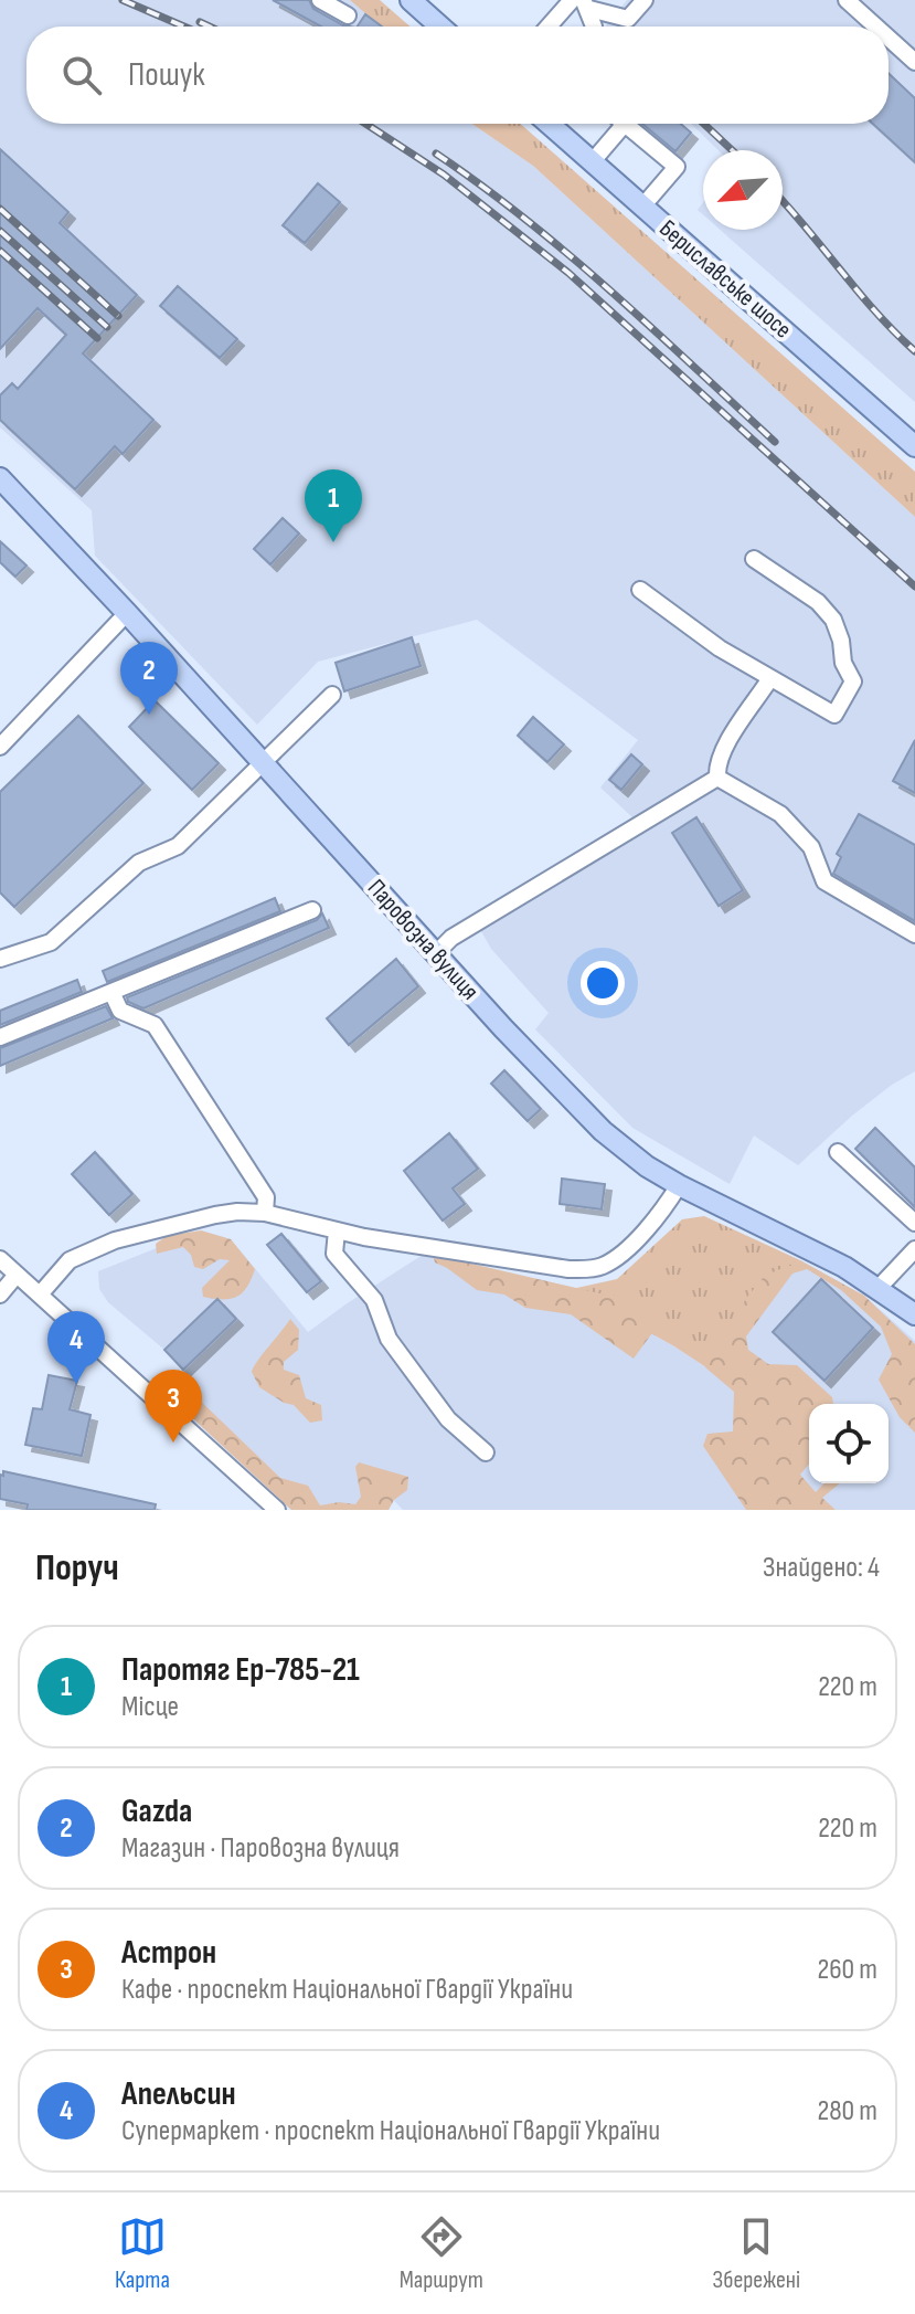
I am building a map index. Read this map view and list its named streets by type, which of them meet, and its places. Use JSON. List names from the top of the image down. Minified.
{"streets":{"main road":["Бериславське шосе","Паровозна вулиця"]},"north":"bottom left","page":{"search":"Пошук","pins":["1","2","4","3"],"heading":["Поруч","Знайдено: 4"],"list":[{"mark":"1","name":"Паротяг Ер-785-21","note":"Місце","value":"220 m"},{"mark":"2","name":"Gazda","note":"Магазин · Паровозна вулиця","value":"220 m"},{"mark":"3","name":"Астрон","note":"Кафе · проспект Національної Гвардії України","value":"260 m"},{"mark":"4","name":"Апельсин","note":"Супермаркет · проспект Національної Гвардії України","value":"280 m"}],"nav":["Карта","Маршрут","Збережені"]}}
